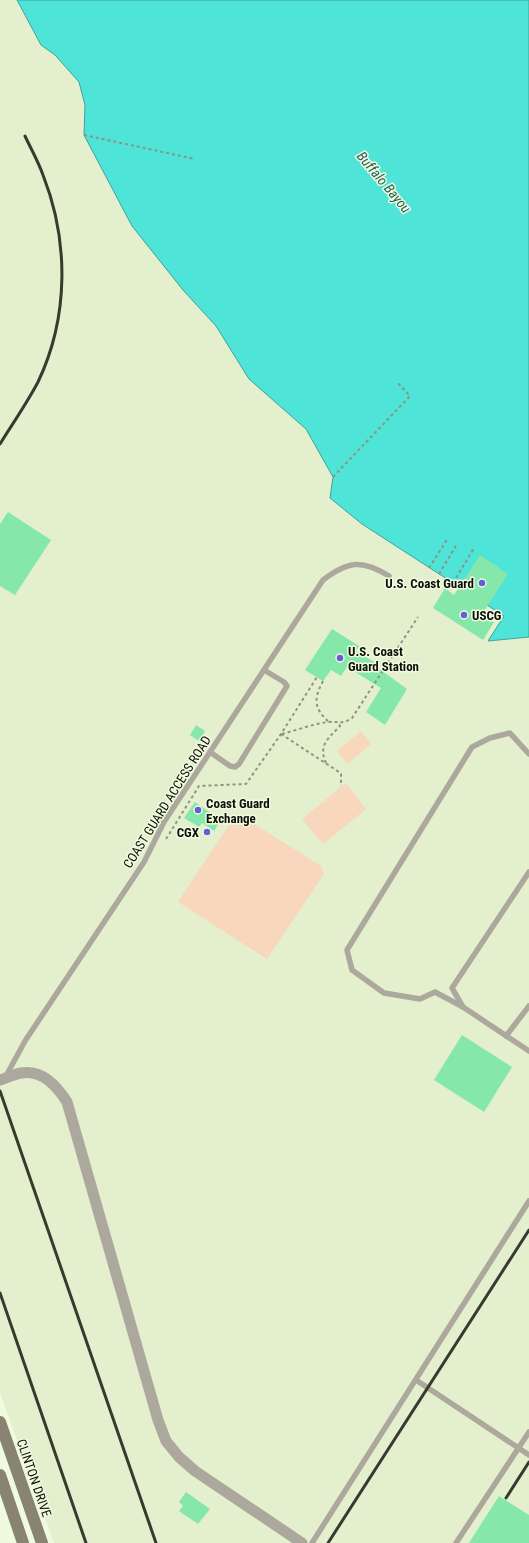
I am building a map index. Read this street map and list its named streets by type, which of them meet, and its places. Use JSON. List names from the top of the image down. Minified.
{"streets":{"main road":["CLINTON DRIVE"],"lane":["COAST GUARD ACCESS ROAD"]},"water":["Buffalo Bayou"],"places":["U.S. Coast Guard","USCG","U.S. Coast Guard Station","Coast Guard Exchange","CGX"]}
